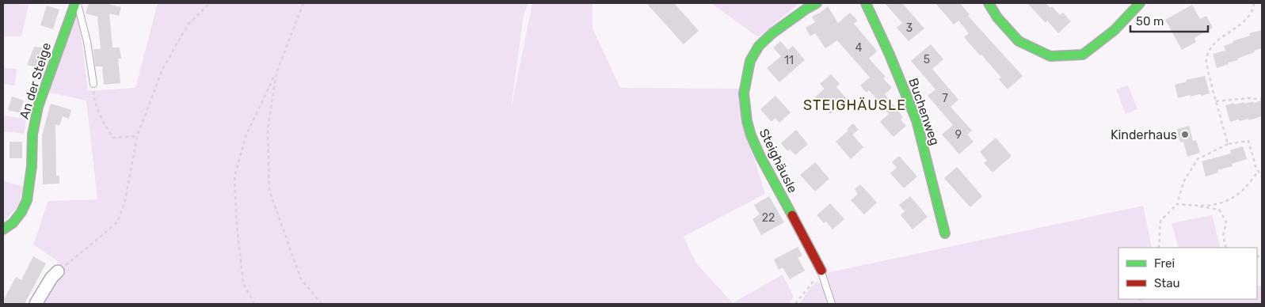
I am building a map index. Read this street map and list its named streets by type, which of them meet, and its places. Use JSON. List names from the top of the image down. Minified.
{"streets":{"street":["An der Steige","Buchenweg","Steighäusle"]},"districts":["STEIGHÄUSLE"],"places":["Kinderhaus"],"house_numbers":["3","4","5","11","7","9","22"],"legend":["Frei","Stau"],"scale_bar":"50 m"}
